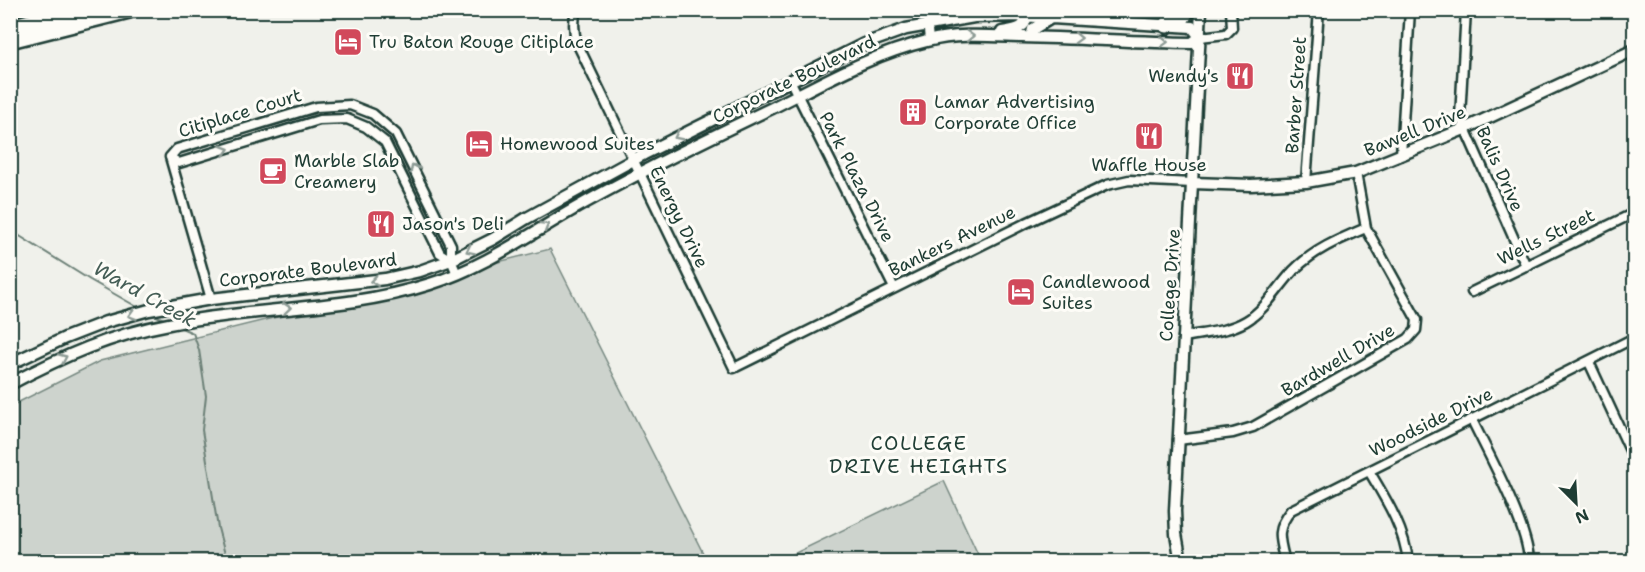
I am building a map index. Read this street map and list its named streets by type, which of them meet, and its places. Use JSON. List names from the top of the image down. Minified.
{"streets":{"street":["Corporate Boulevard","Barber Street","Citiplace Court","Bawell Drive","Balis Drive","Park Plaza Drive","Energy Drive","Wells Street","Bankers Avenue","College Drive","Bardwell Drive","Woodside Drive"]},"crossings":[["Corporate Boulevard","Citiplace Court"],["Corporate Boulevard","Park Plaza Drive"],["Corporate Boulevard","Energy Drive"],["Corporate Boulevard","College Drive"],["Barber Street","Bawell Drive"],["Bawell Drive","Balis Drive"],["Bawell Drive","Bankers Avenue"],["Bawell Drive","College Drive"],["Bawell Drive","Bardwell Drive"],["Balis Drive","Wells Street"],["Park Plaza Drive","Bankers Avenue"],["Energy Drive","Bankers Avenue"],["Bankers Avenue","College Drive"],["College Drive","Bardwell Drive"]],"districts":["COLLEGE DRIVE HEIGHTS"],"water":["Ward Creek"],"places":{"hotel":["Tru Baton Rouge Citiplace","Homewood Suites","Candlewood Suites"],"restaurant":["Wendy's","Waffle House","Jason's Deli"],"building":["Lamar Advertising Corporate Office"],"cafe":["Marble Slab Creamery"]},"north":"bottom right"}
